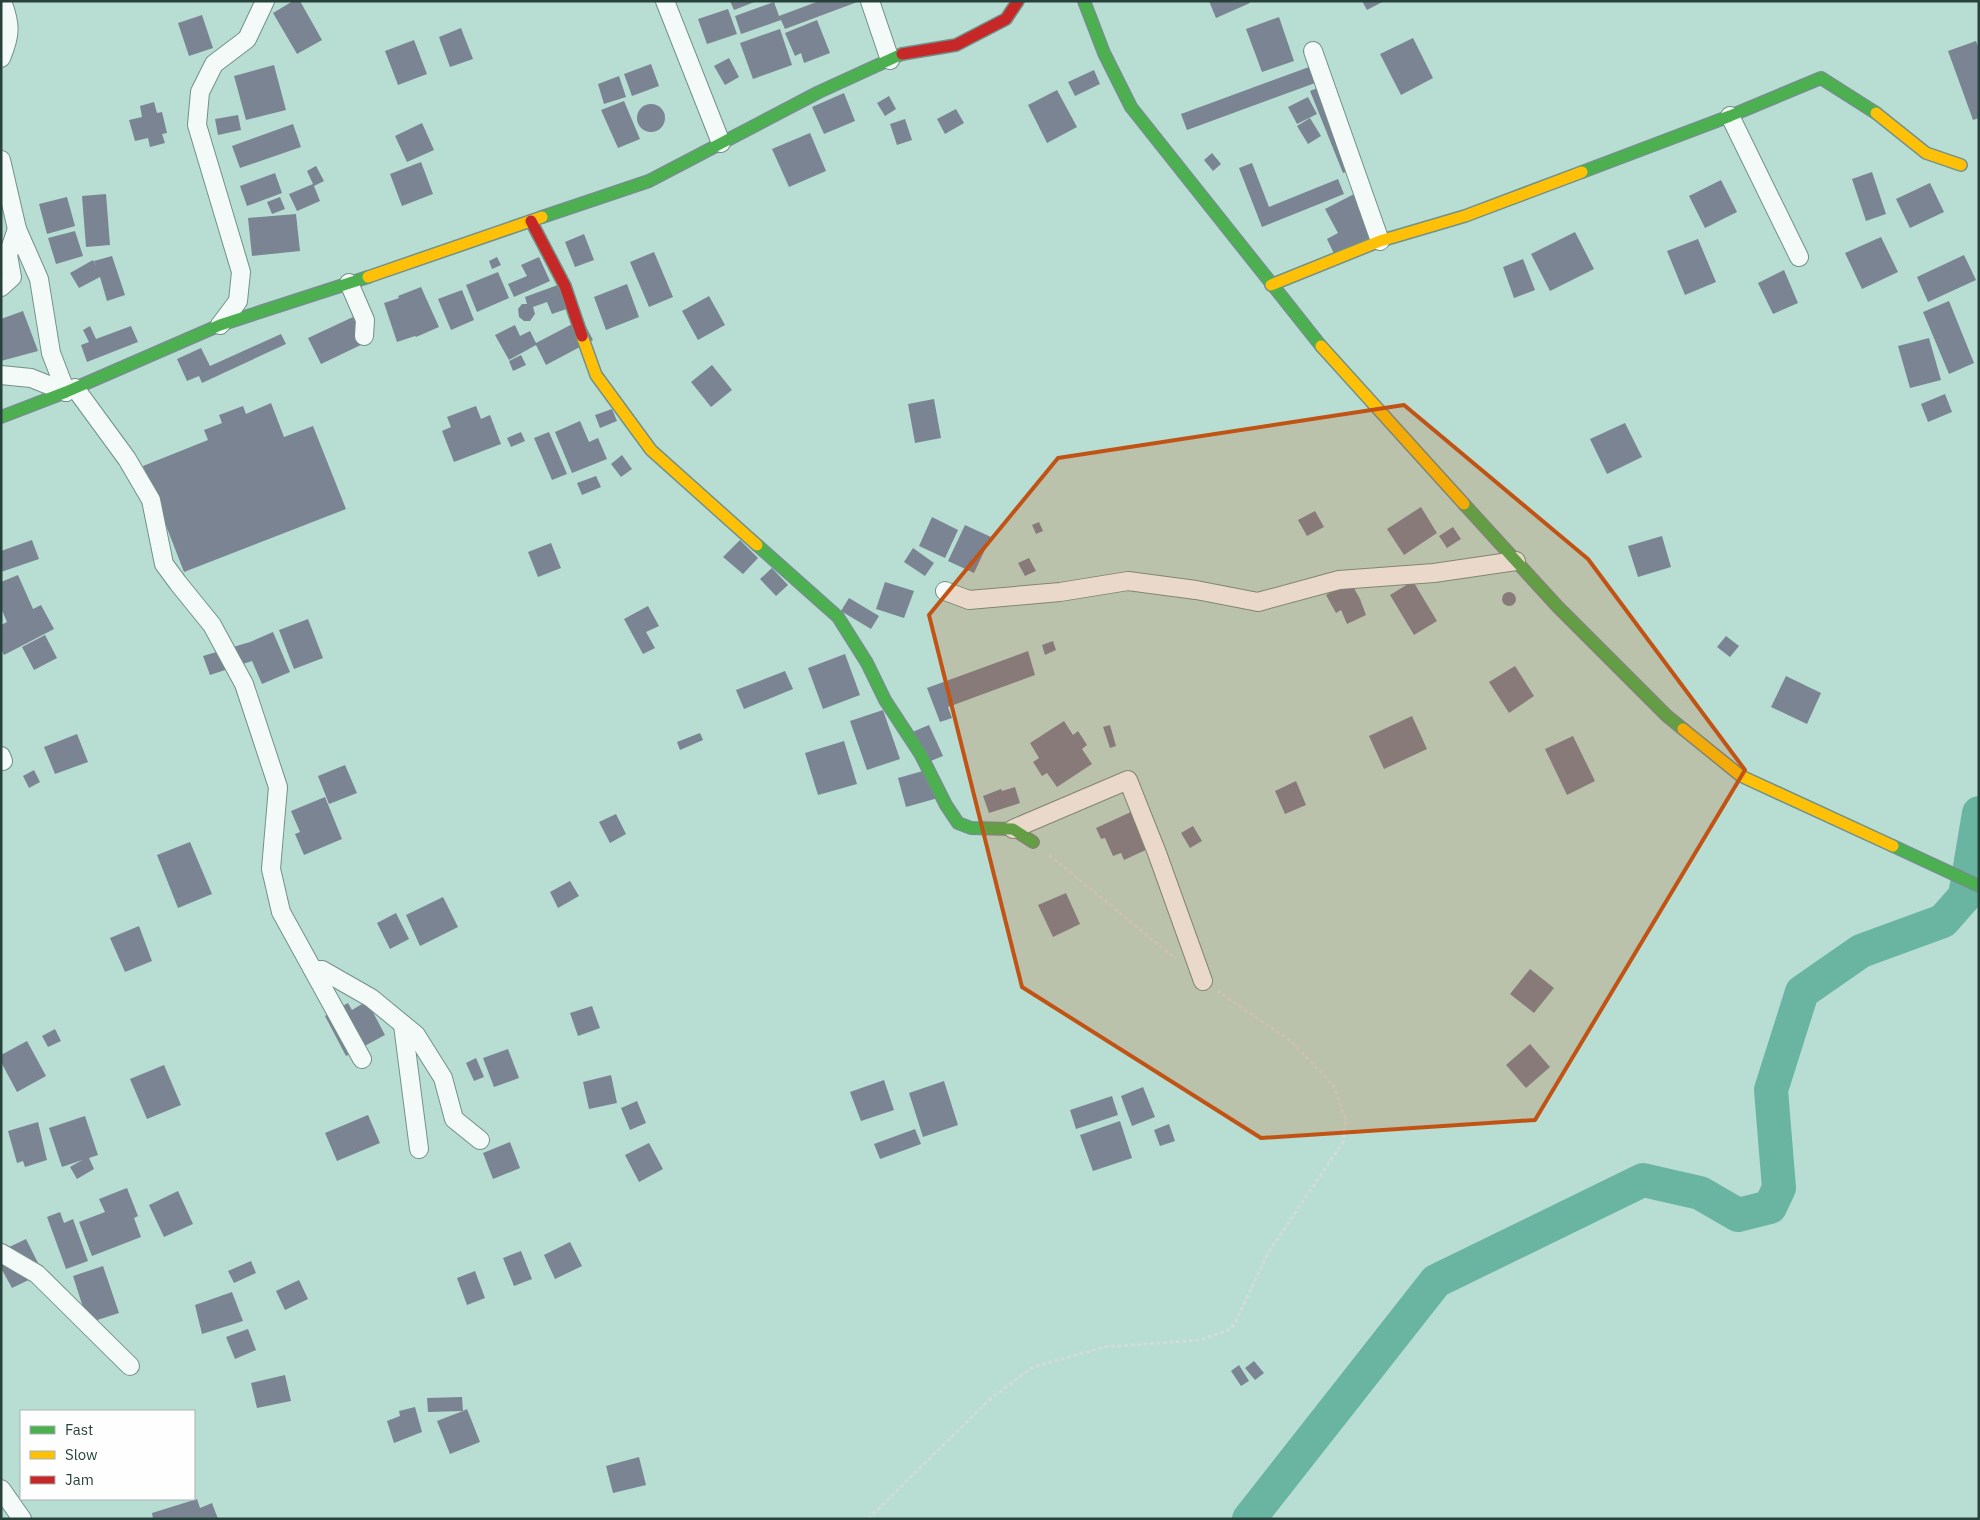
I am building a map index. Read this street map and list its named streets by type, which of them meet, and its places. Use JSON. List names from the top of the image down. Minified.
{"legend":["Fast","Slow","Jam"]}
